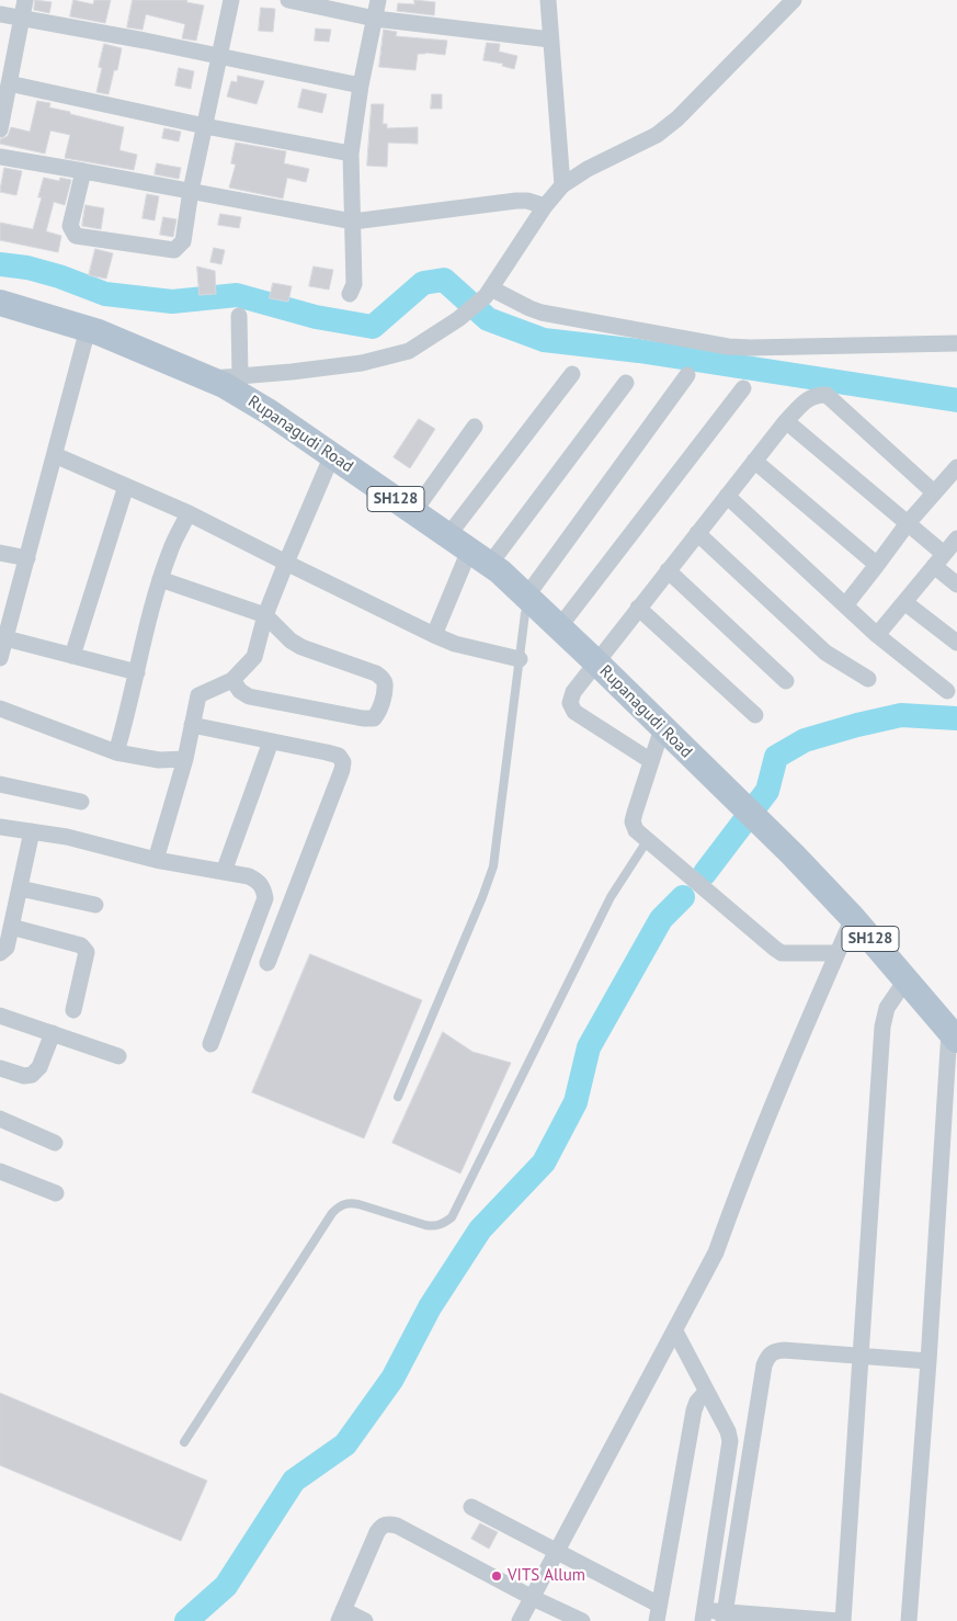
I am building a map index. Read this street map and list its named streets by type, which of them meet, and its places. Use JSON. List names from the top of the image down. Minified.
{"streets":{"main road":["Rupanagudi Road","SH128"]},"crossings":[["Rupanagudi Road","SH128"]],"places":["VITS Allum"]}
